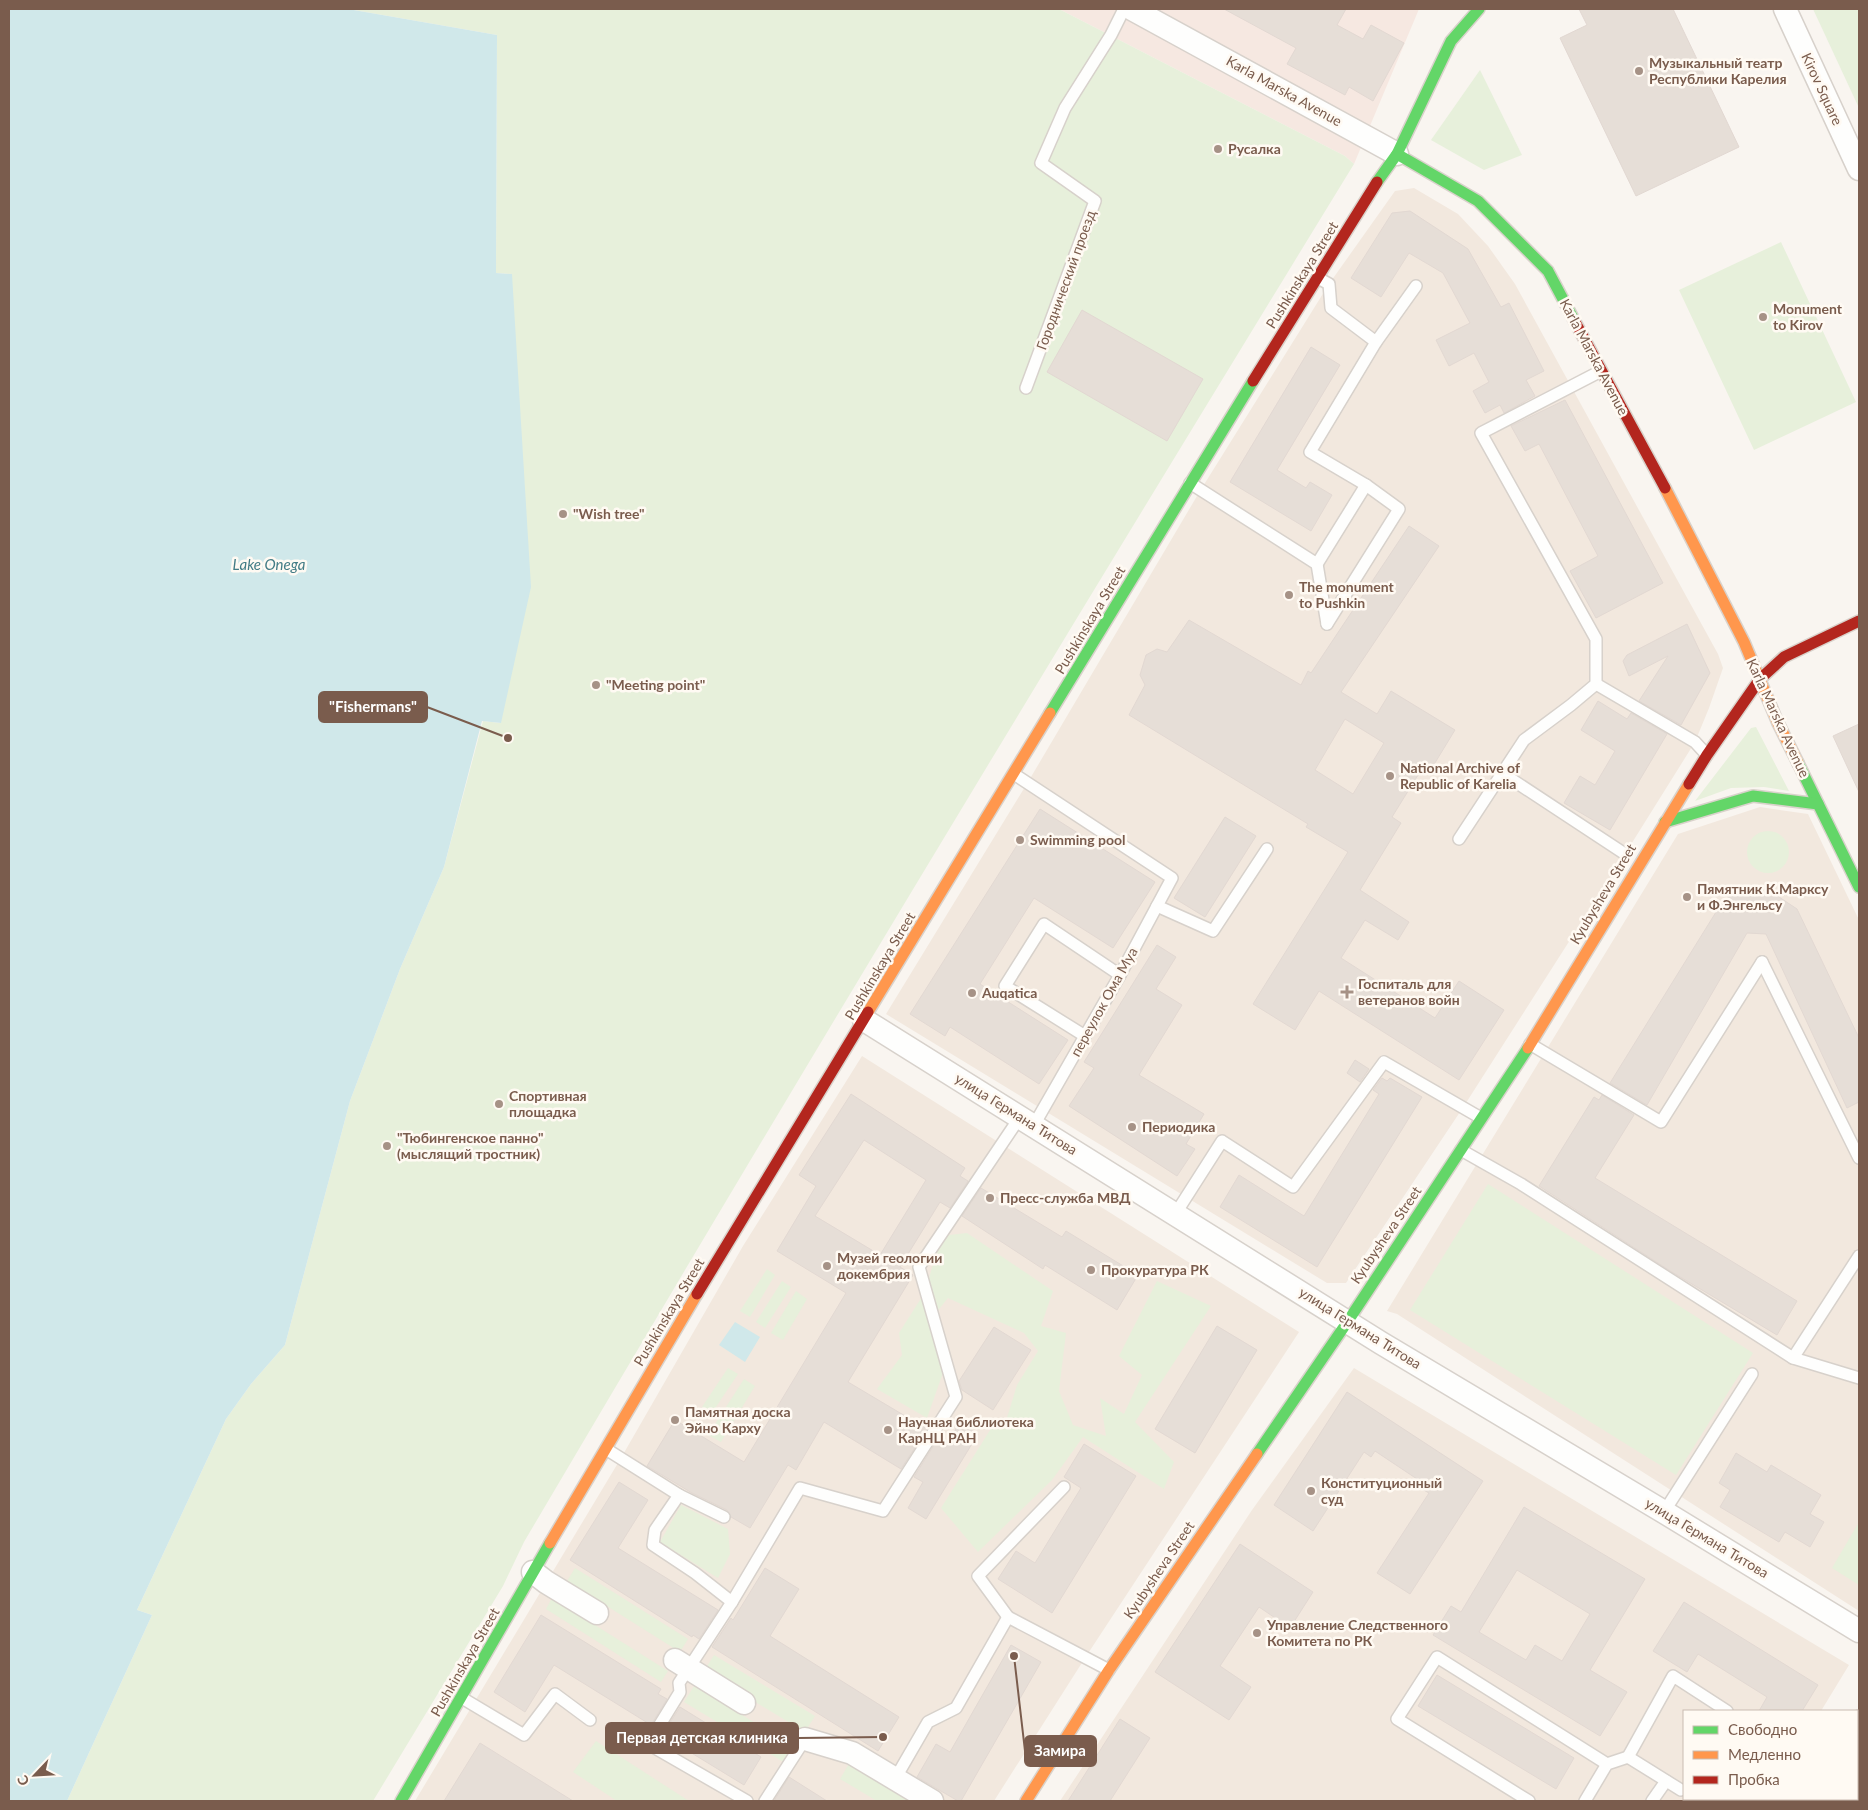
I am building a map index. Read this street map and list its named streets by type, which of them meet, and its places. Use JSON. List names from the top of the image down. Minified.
{"streets":{"street":["Kirov Square","Karla Marska Avenue","Pushkinskaya Street","Kyubysheva Street","улица Германа Титова"],"lane":["Городнический проезд","переулок Ома Муа"]},"crossings":[["Karla Marska Avenue","Pushkinskaya Street"],["Karla Marska Avenue","Kyubysheva Street"],["Pushkinskaya Street","переулок Ома Муа"],["Pushkinskaya Street","улица Германа Титова"],["Kyubysheva Street","улица Германа Титова"],["переулок Ома Муа","улица Германа Титова"]],"water":["Lake Onega"],"places":{"other":["Музыкальный театр Республики Карелия","Русалка","Monument to Kirov","\"Wish tree\"","The monument to Pushkin","\"Meeting point\"","\"Fishermans\"","National Archive of Republic of Karelia","Swimming pool","Пямятник К.Марксу и Ф.Энгельсу","Auqatica","Спортивная площадка","Периодика","\"Тюбингенское панно\" (мыслящий тростник)","Пресс-служба МВД","Музей геологии докембрия","Прокуратура РК","Памятная доска Эйно Карху","Научная библиотека КарНЦ РАН","Конституционный суд","Управление Следственного Комитета по РК","Замира","Первая детская клиника"],"health":["Госпиталь для ветеранов войн"]},"legend":["Свободно","Медленно","Пробка"],"north":"bottom left"}
